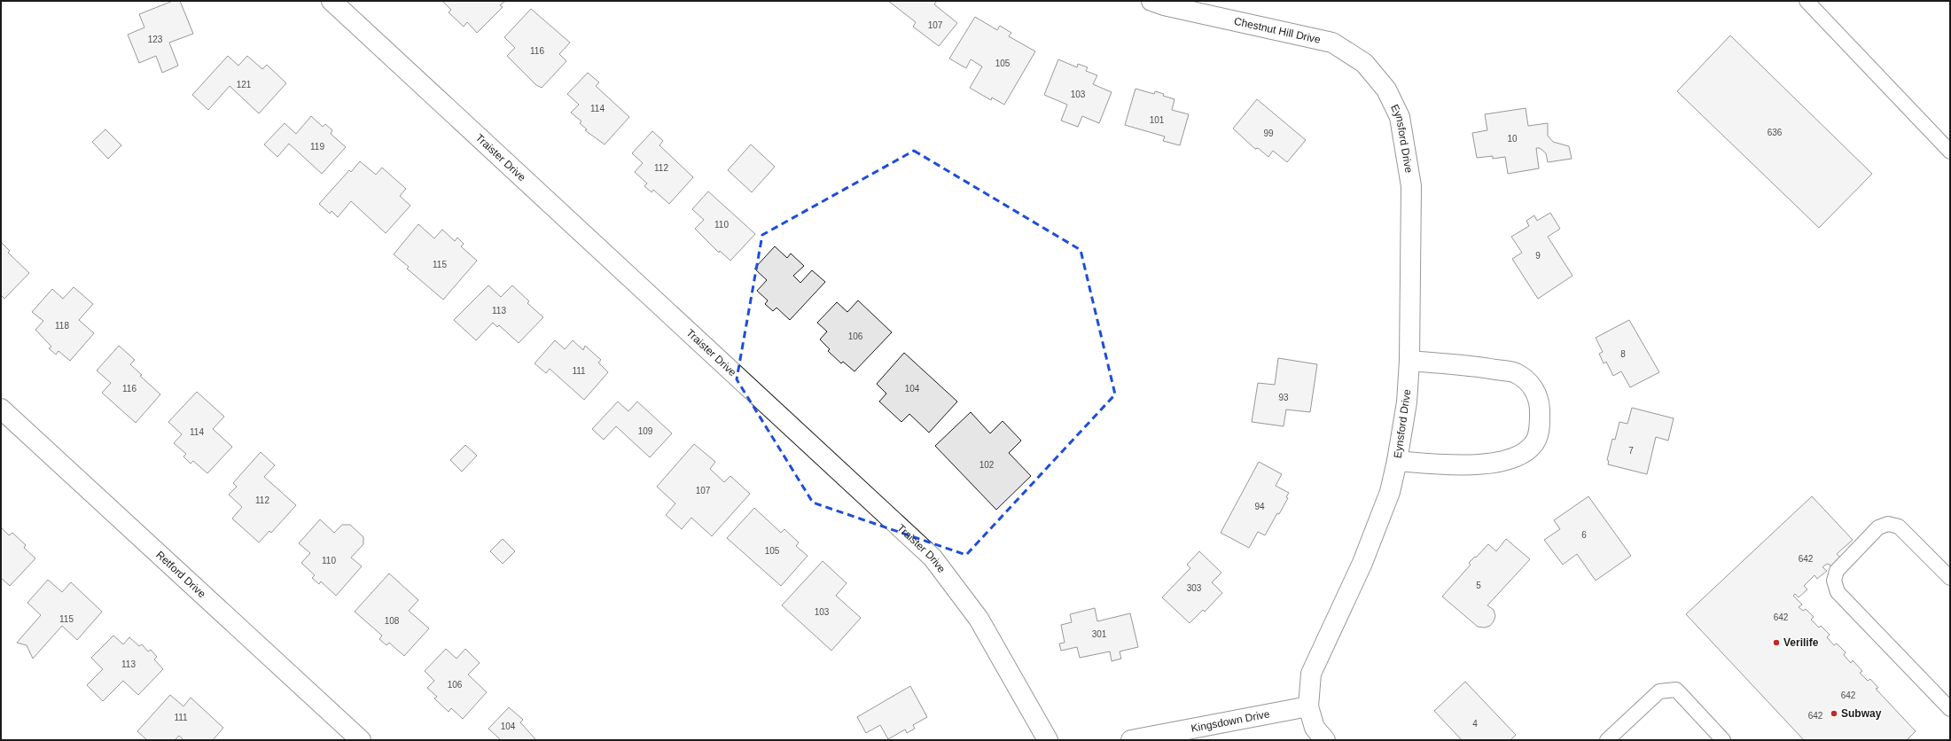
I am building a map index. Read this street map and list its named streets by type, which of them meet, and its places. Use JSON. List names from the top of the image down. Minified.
{"streets":{"street":["Chestnut Hill Drive","Eynsford Drive","Traister Drive","Retford Drive","Kingsdown Drive"]},"crossings":[["Chestnut Hill Drive","Eynsford Drive"],["Eynsford Drive","Kingsdown Drive"]],"places":["Verilife","Subway"],"house_numbers":["107","123","116","105","121","103","114","101","636","99","10","119","112","110","9","115","113","118","106","8","111","116","104","93","109","114","7","102","107","112","94","6","105","642","110","5","303","103","642","115","108","301","113","106","642","642","111","4","104"]}
